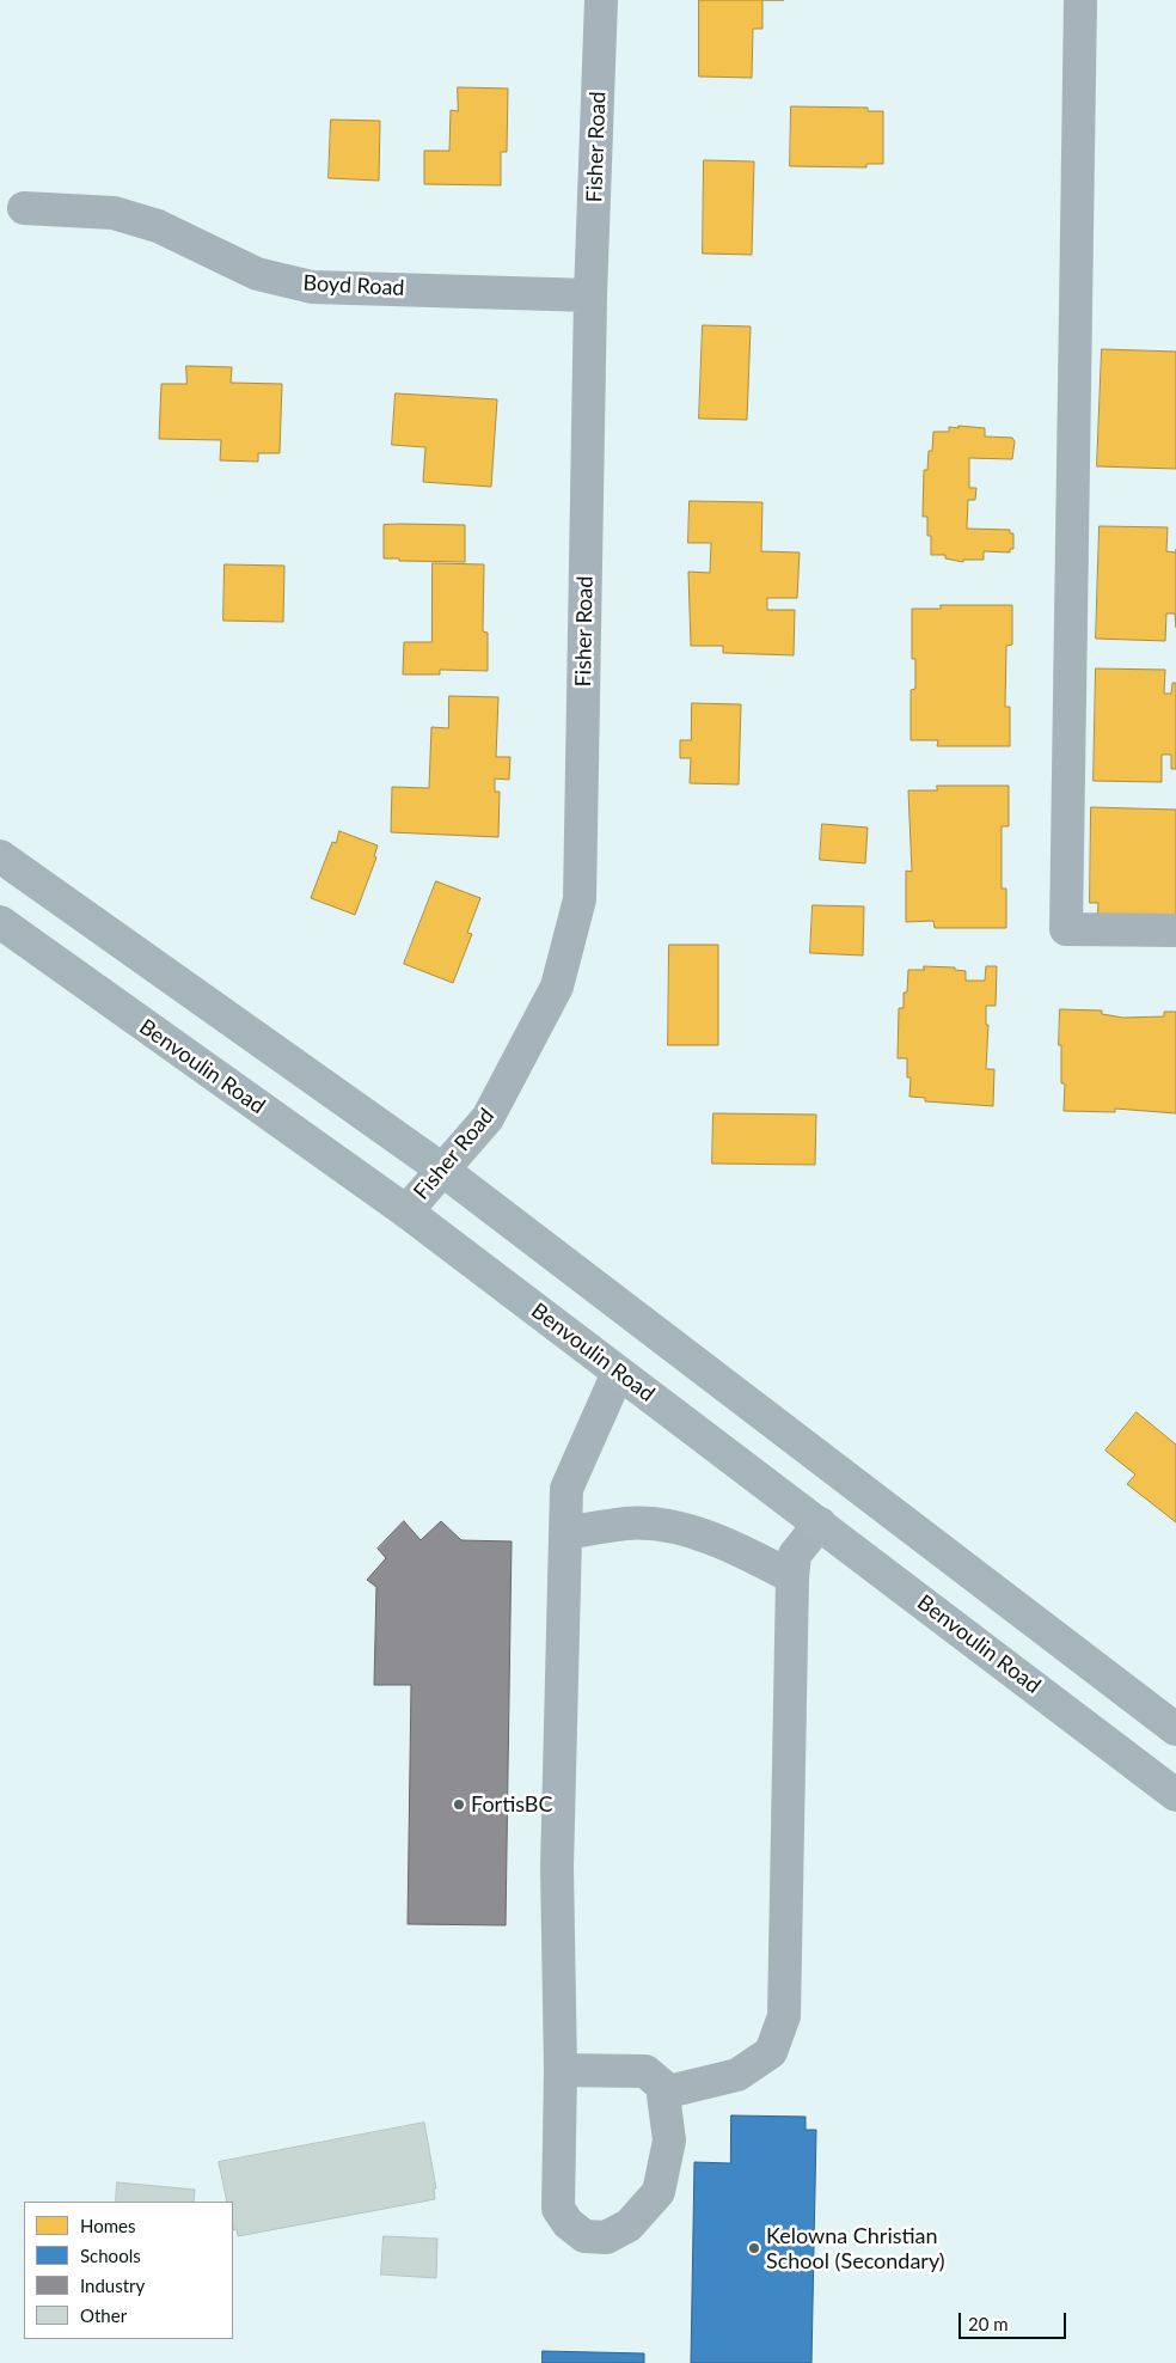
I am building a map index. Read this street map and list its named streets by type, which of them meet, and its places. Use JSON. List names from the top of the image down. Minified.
{"streets":{"main road":["Benvoulin Road"],"street":["Fisher Road","Boyd Road"]},"crossings":[["Fisher Road","Boyd Road"],["Fisher Road","Benvoulin Road"]],"places":["FortisBC","Kelowna Christian School (Secondary)"],"legend":["Homes","Schools","Industry","Other"],"scale_bar":"20 m"}
